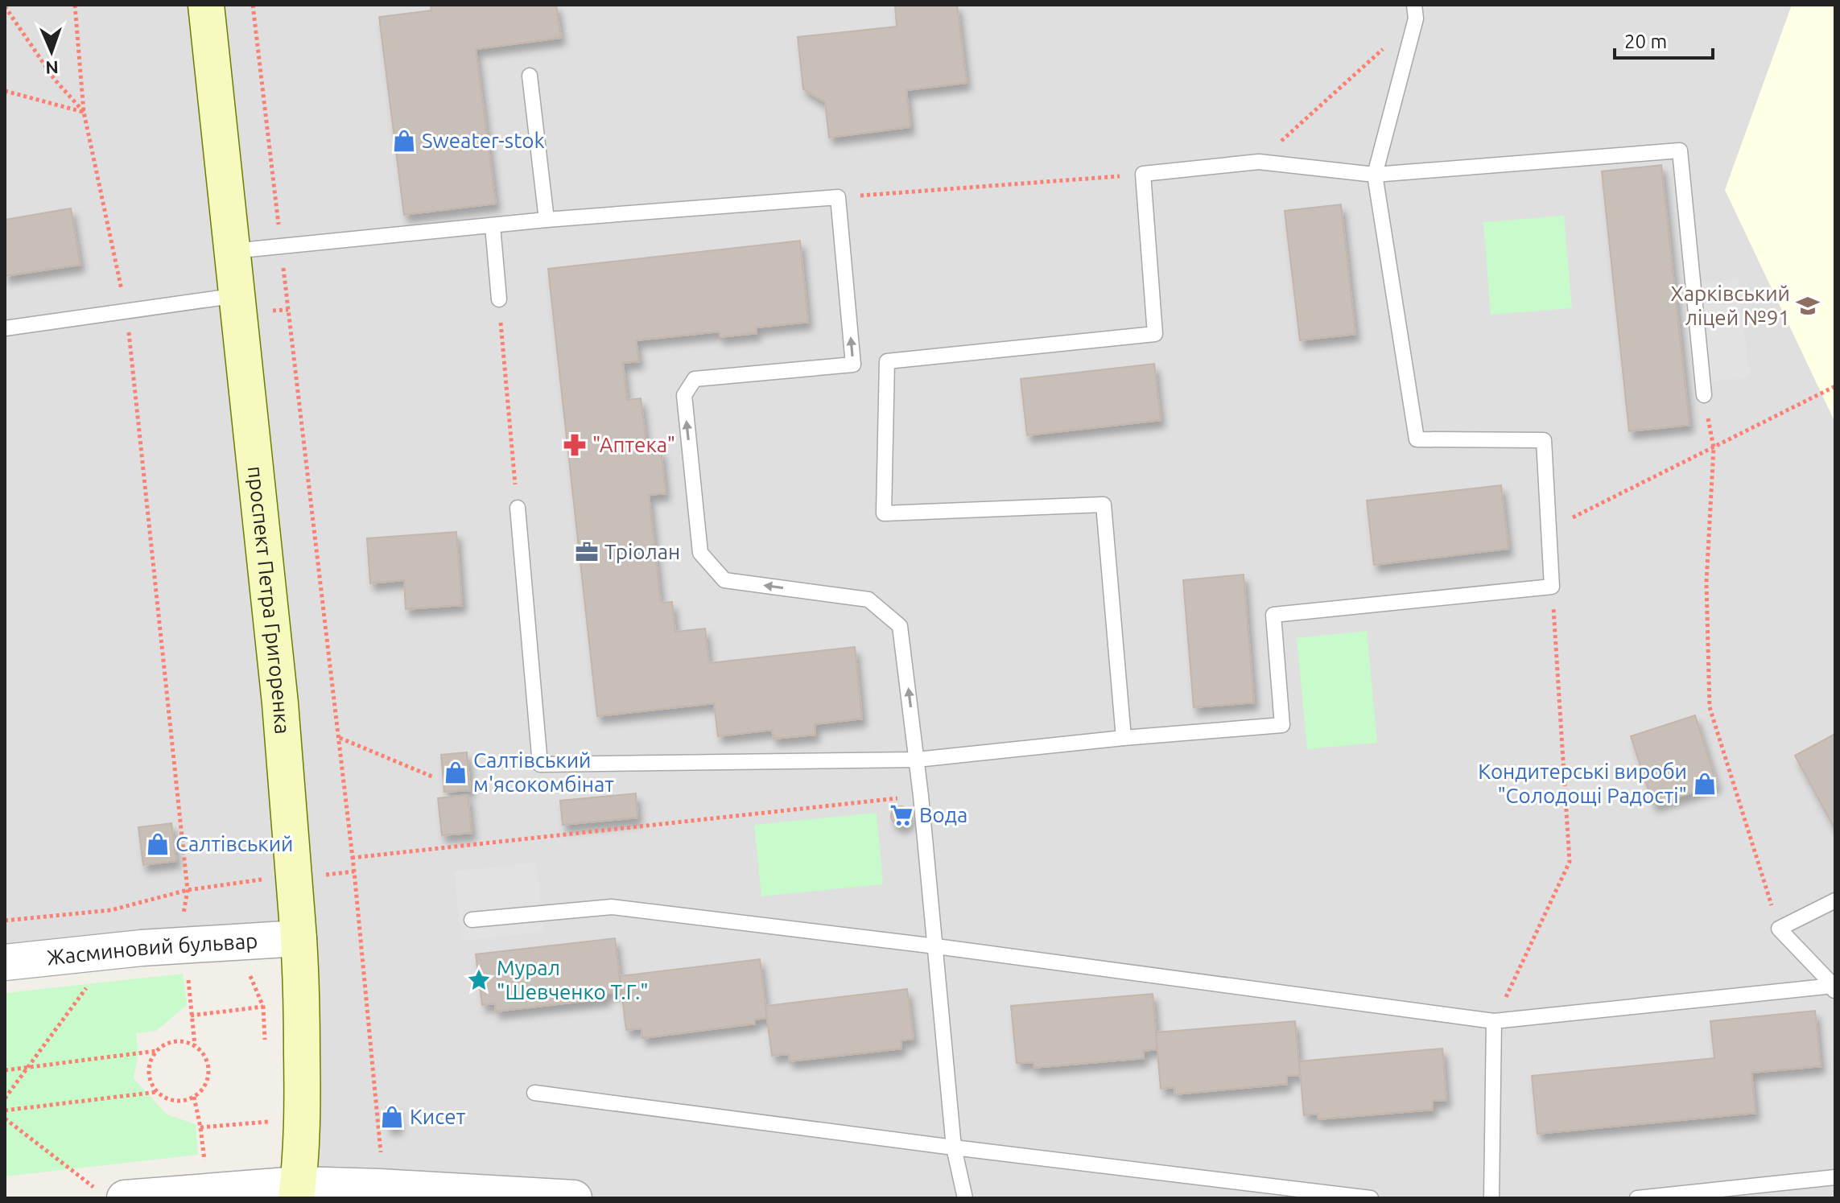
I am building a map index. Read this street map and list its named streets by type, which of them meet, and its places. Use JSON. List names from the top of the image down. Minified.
{"streets":{"main road":["проспект Петра Григоренка"],"street":["Жасминовий бульвар"]},"crossings":[["проспект Петра Григоренка","Жасминовий бульвар"]],"places":{"shop":["Sweater-stok","Салтівський м'ясокомбінат","Кондитерські вироби \"Солодощі Радості\"","Салтівський","Кисет"],"school or university":["Харківський ліцей №91"],"pharmacy":["\"Аптека\""],"office":["Тріолан"],"supermarket":["Вода"],"place":["Мурал \"Шевченко Т.Г.\""]},"scale_bar":"20 m","north":"bottom"}
